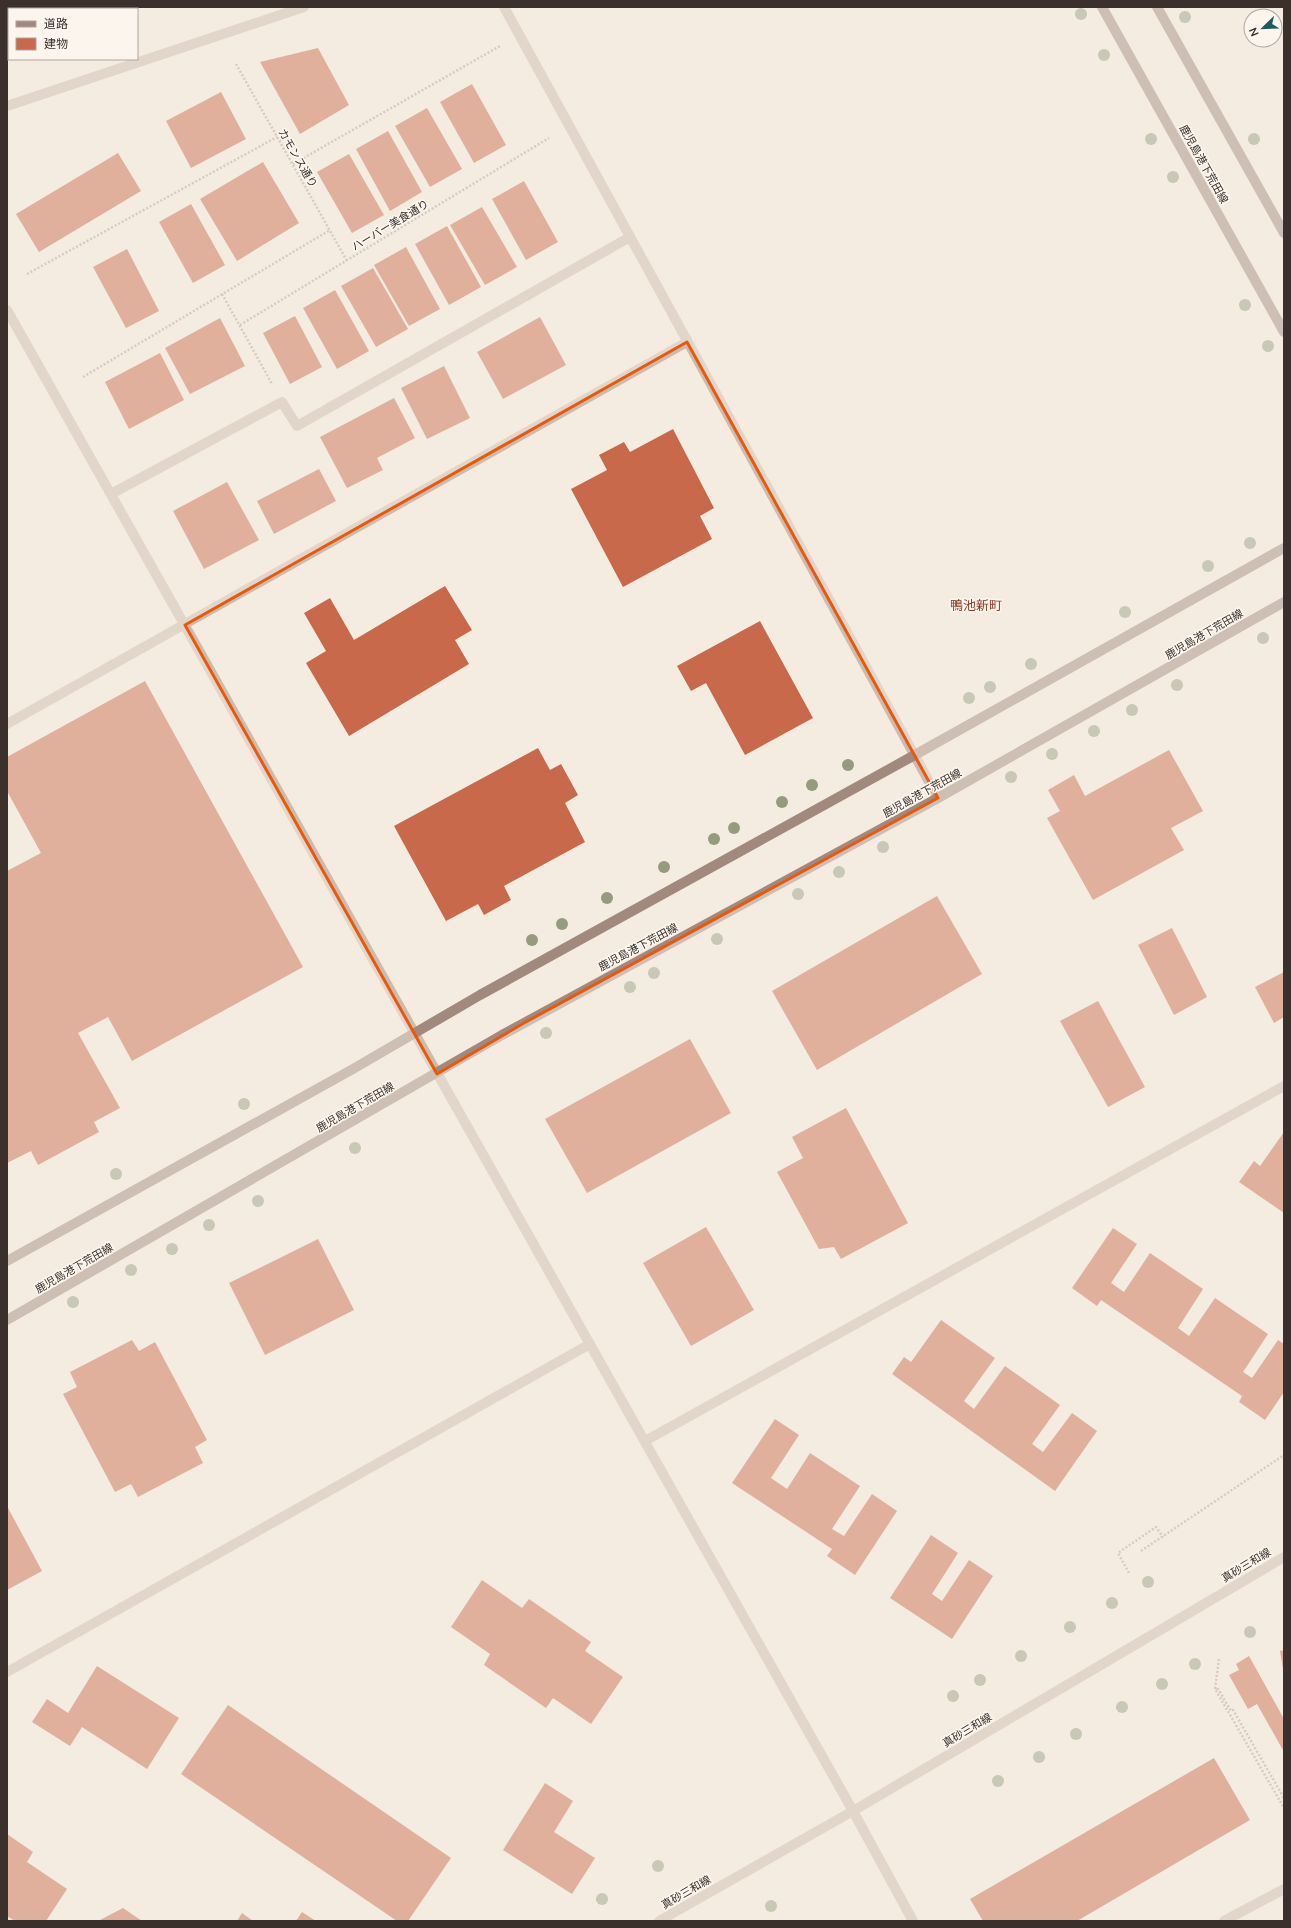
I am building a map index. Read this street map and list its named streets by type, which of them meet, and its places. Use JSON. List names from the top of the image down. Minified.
{"streets":{"main road":["鹿児島港下荒田線"],"street":["真砂三和線"],"path":["カモンス通り","ハーバー美食通り"]},"crossings":[["カモンス通り","ハーバー美食通り"]],"districts":["鴨池新町"],"legend":["道路","建物"],"north":"bottom left"}
